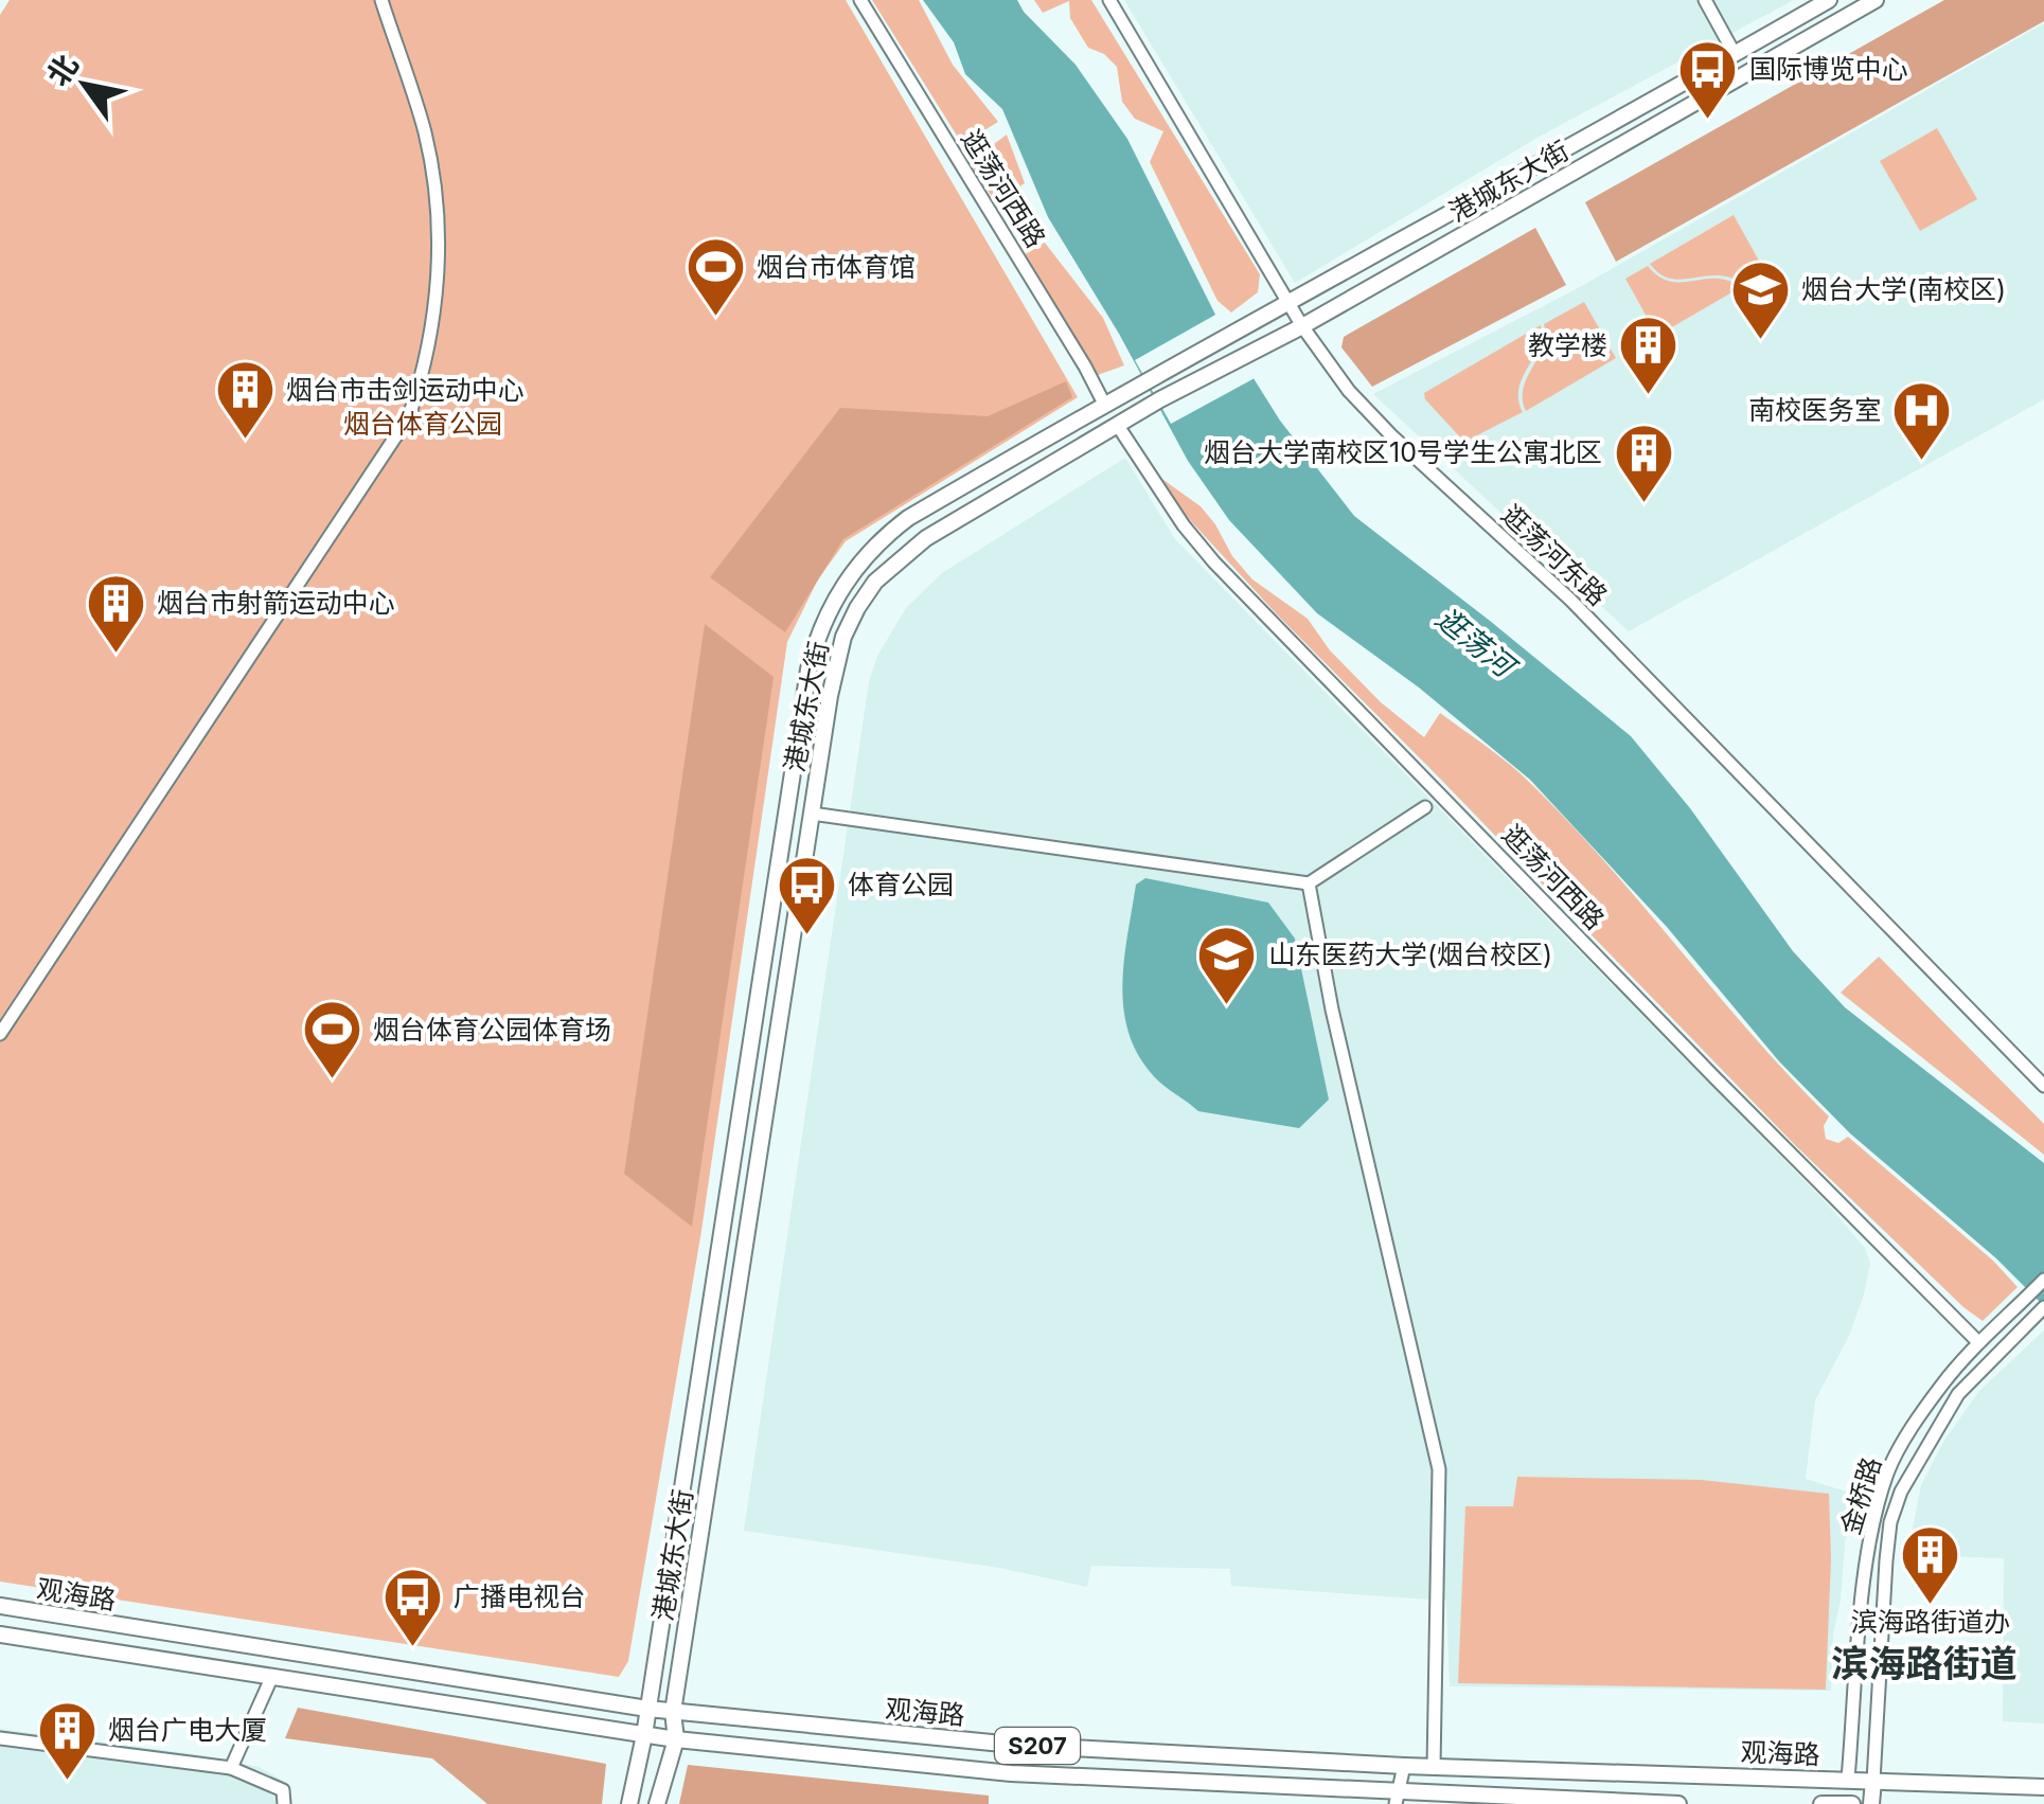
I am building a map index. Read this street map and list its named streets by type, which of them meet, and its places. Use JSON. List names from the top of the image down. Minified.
{"streets":{"main road":["港城东大街","观海路","S207"],"street":["逛荡河西路","逛荡河东路","金桥路"]},"crossings":[["港城东大街","逛荡河西路"],["港城东大街","逛荡河东路"],["港城东大街","观海路"],["逛荡河西路","金桥路"],["金桥路","观海路"]],"districts":["滨海路街道"],"water":["逛荡河"],"parks":["烟台体育公园"],"places":{"bus stop":["国际博览中心","体育公园","广播电视台"],"sports":["烟台市体育馆","烟台体育公园体育场"],"school or university":["烟台大学(南校区)","山东医药大学(烟台校区)"],"building":["教学楼","烟台市击剑运动中心","烟台大学南校区10号学生公寓北区","烟台市射箭运动中心","滨海路街道办","烟台广电大厦"],"hospital":["南校医务室"]},"north":"top left"}
